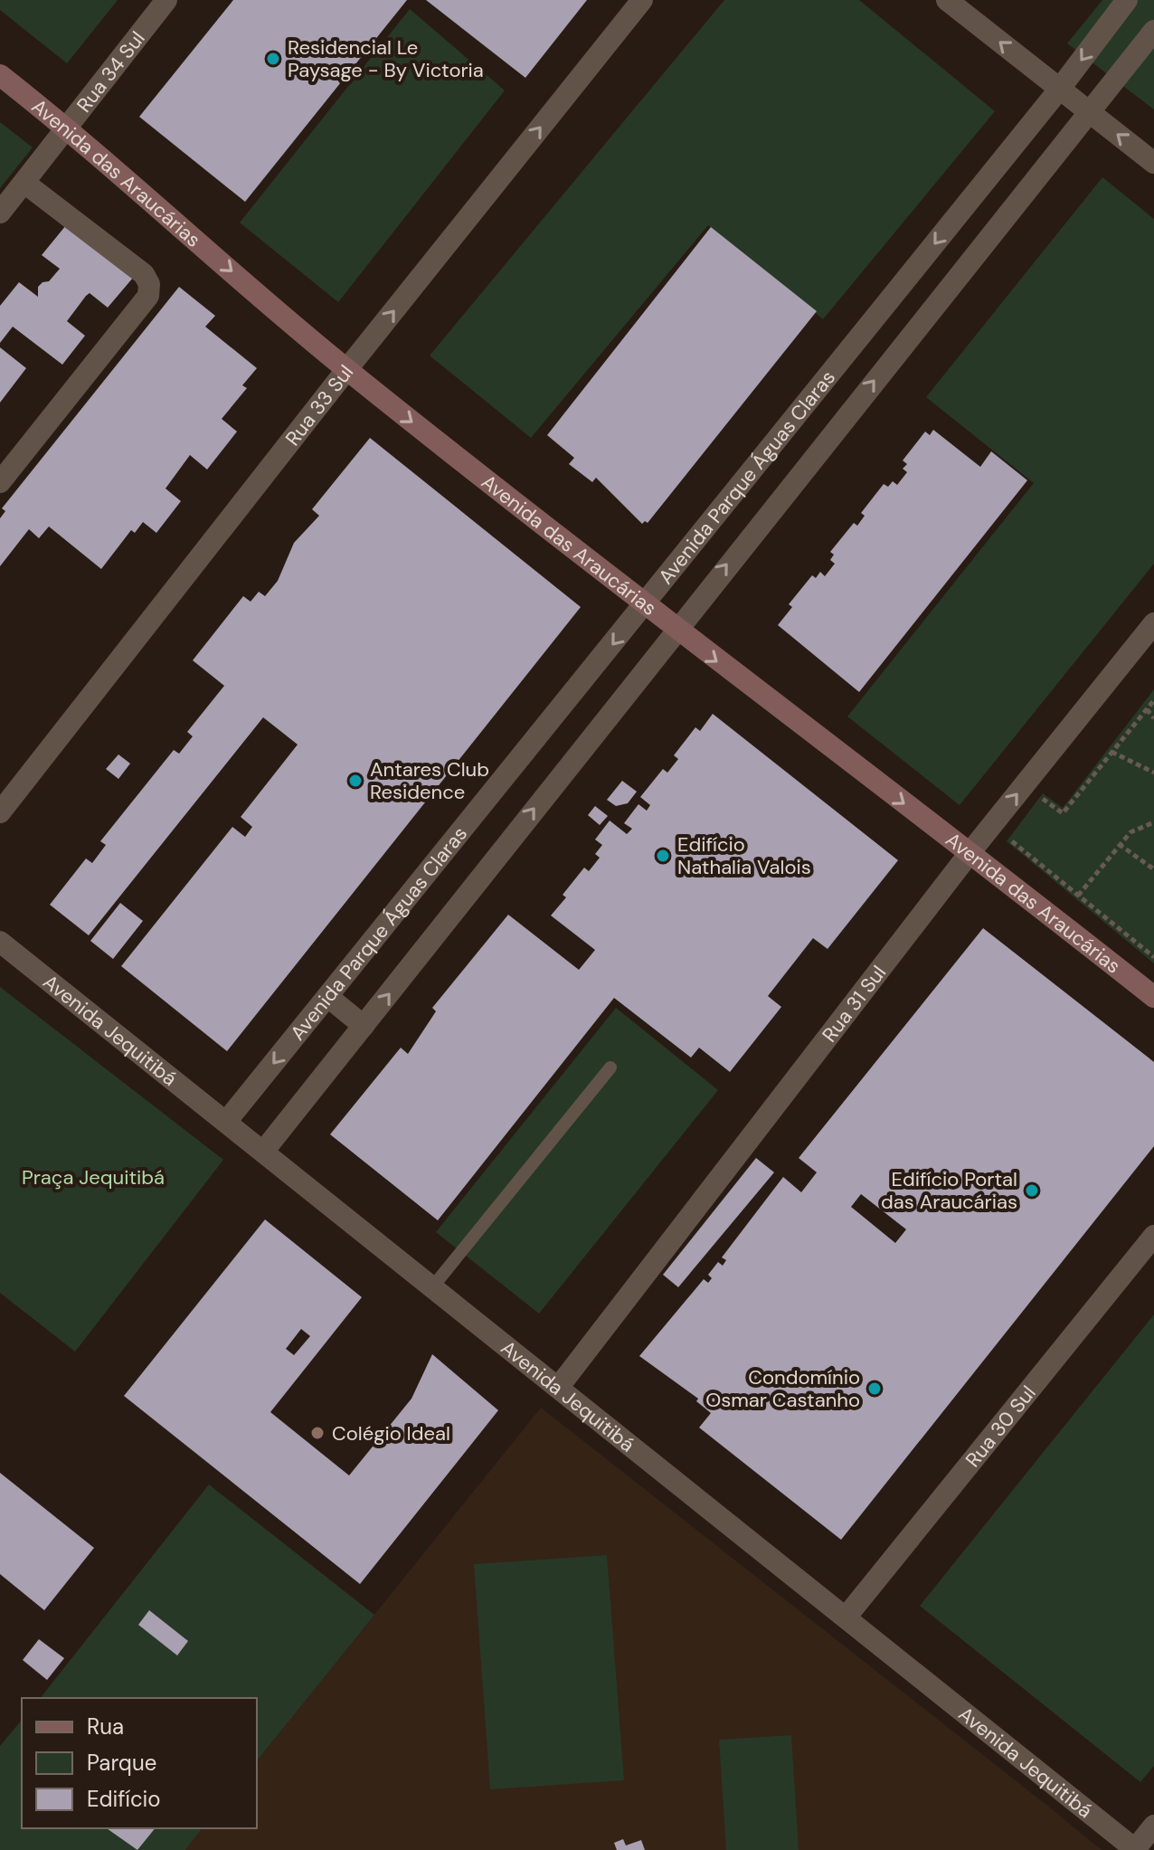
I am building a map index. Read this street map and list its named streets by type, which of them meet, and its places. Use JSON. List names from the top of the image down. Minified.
{"streets":{"main road":["Avenida das Araucárias"],"street":["Rua 34 Sul","Rua 33 Sul","Avenida Parque Águas Claras","Rua 31 Sul","Avenida Jequitibá","Rua 30 Sul"]},"crossings":[["Rua 34 Sul","Avenida das Araucárias"],["Avenida das Araucárias","Rua 33 Sul"],["Avenida das Araucárias","Avenida Parque Águas Claras"],["Avenida das Araucárias","Rua 31 Sul"],["Avenida Parque Águas Claras","Avenida Jequitibá"],["Rua 31 Sul","Avenida Jequitibá"],["Avenida Jequitibá","Rua 30 Sul"]],"one_way":["Avenida das Araucárias","Rua 33 Sul"],"parks":["Praça Jequitibá"],"places":["Residencial Le Paysage - By Victoria","Antares Club Residence","Edifício Nathalia Valois","Edifício Portal das Araucárias","Condomínio Osmar Castanho","Colégio Ideal"],"legend":["Rua","Parque","Edifício"]}
